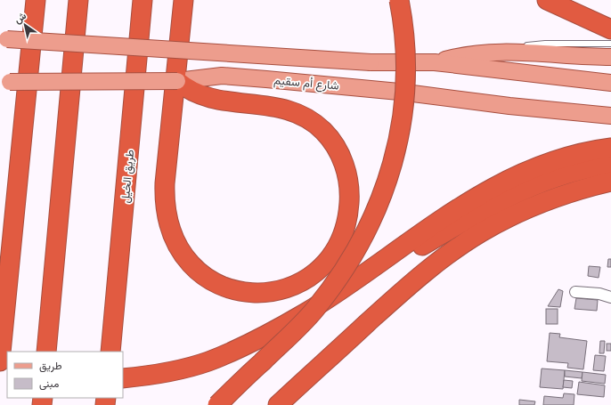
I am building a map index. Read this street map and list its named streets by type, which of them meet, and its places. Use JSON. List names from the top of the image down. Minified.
{"streets":{"highway":["طريق الخيل"],"main road":["شارع أم سقيم"]},"legend":["طريق","مبنى"],"north":"top left"}
